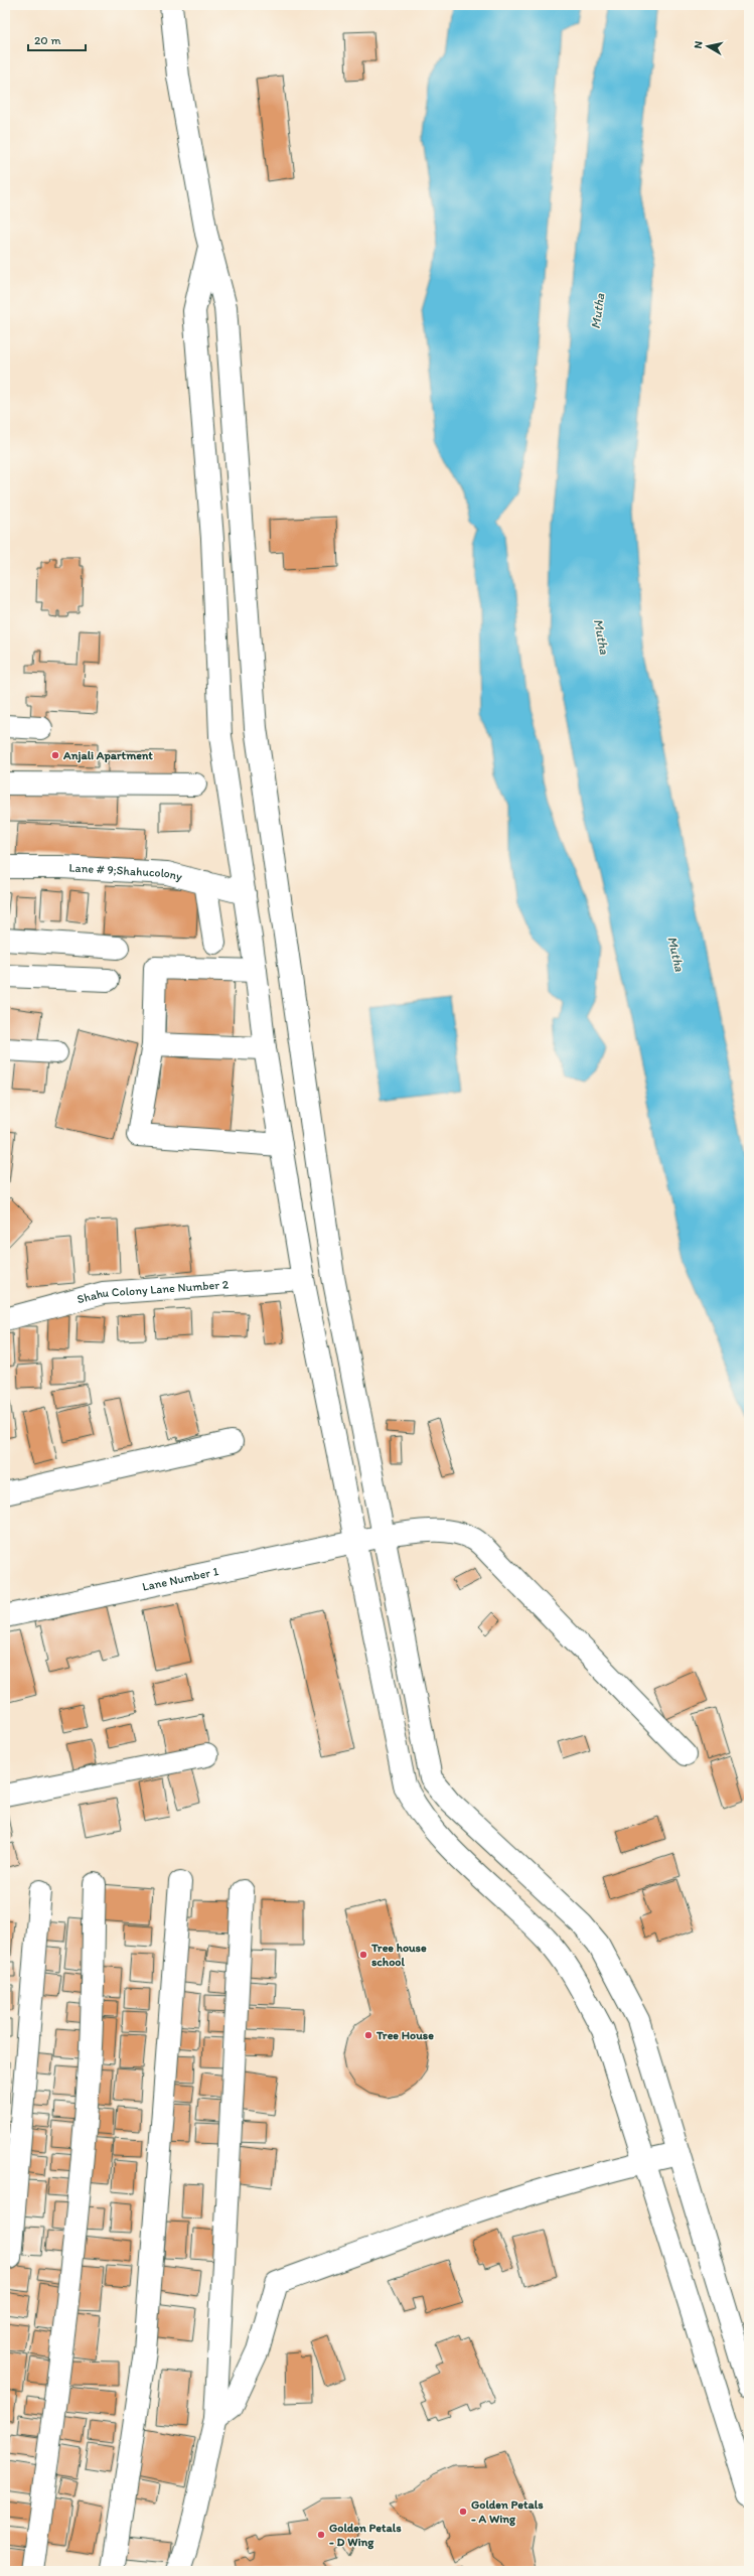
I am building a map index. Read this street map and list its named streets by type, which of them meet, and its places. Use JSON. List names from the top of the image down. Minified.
{"streets":{"street":["Lane # 9;Shahucolony","Shahu Colony Lane Number 2","Lane Number 1"]},"water":["Mutha"],"places":["Anjali Apartment","Tree house school","Tree House","Golden Petals - A Wing","Golden Petals - D Wing"],"scale_bar":"20 m","north":"left"}
